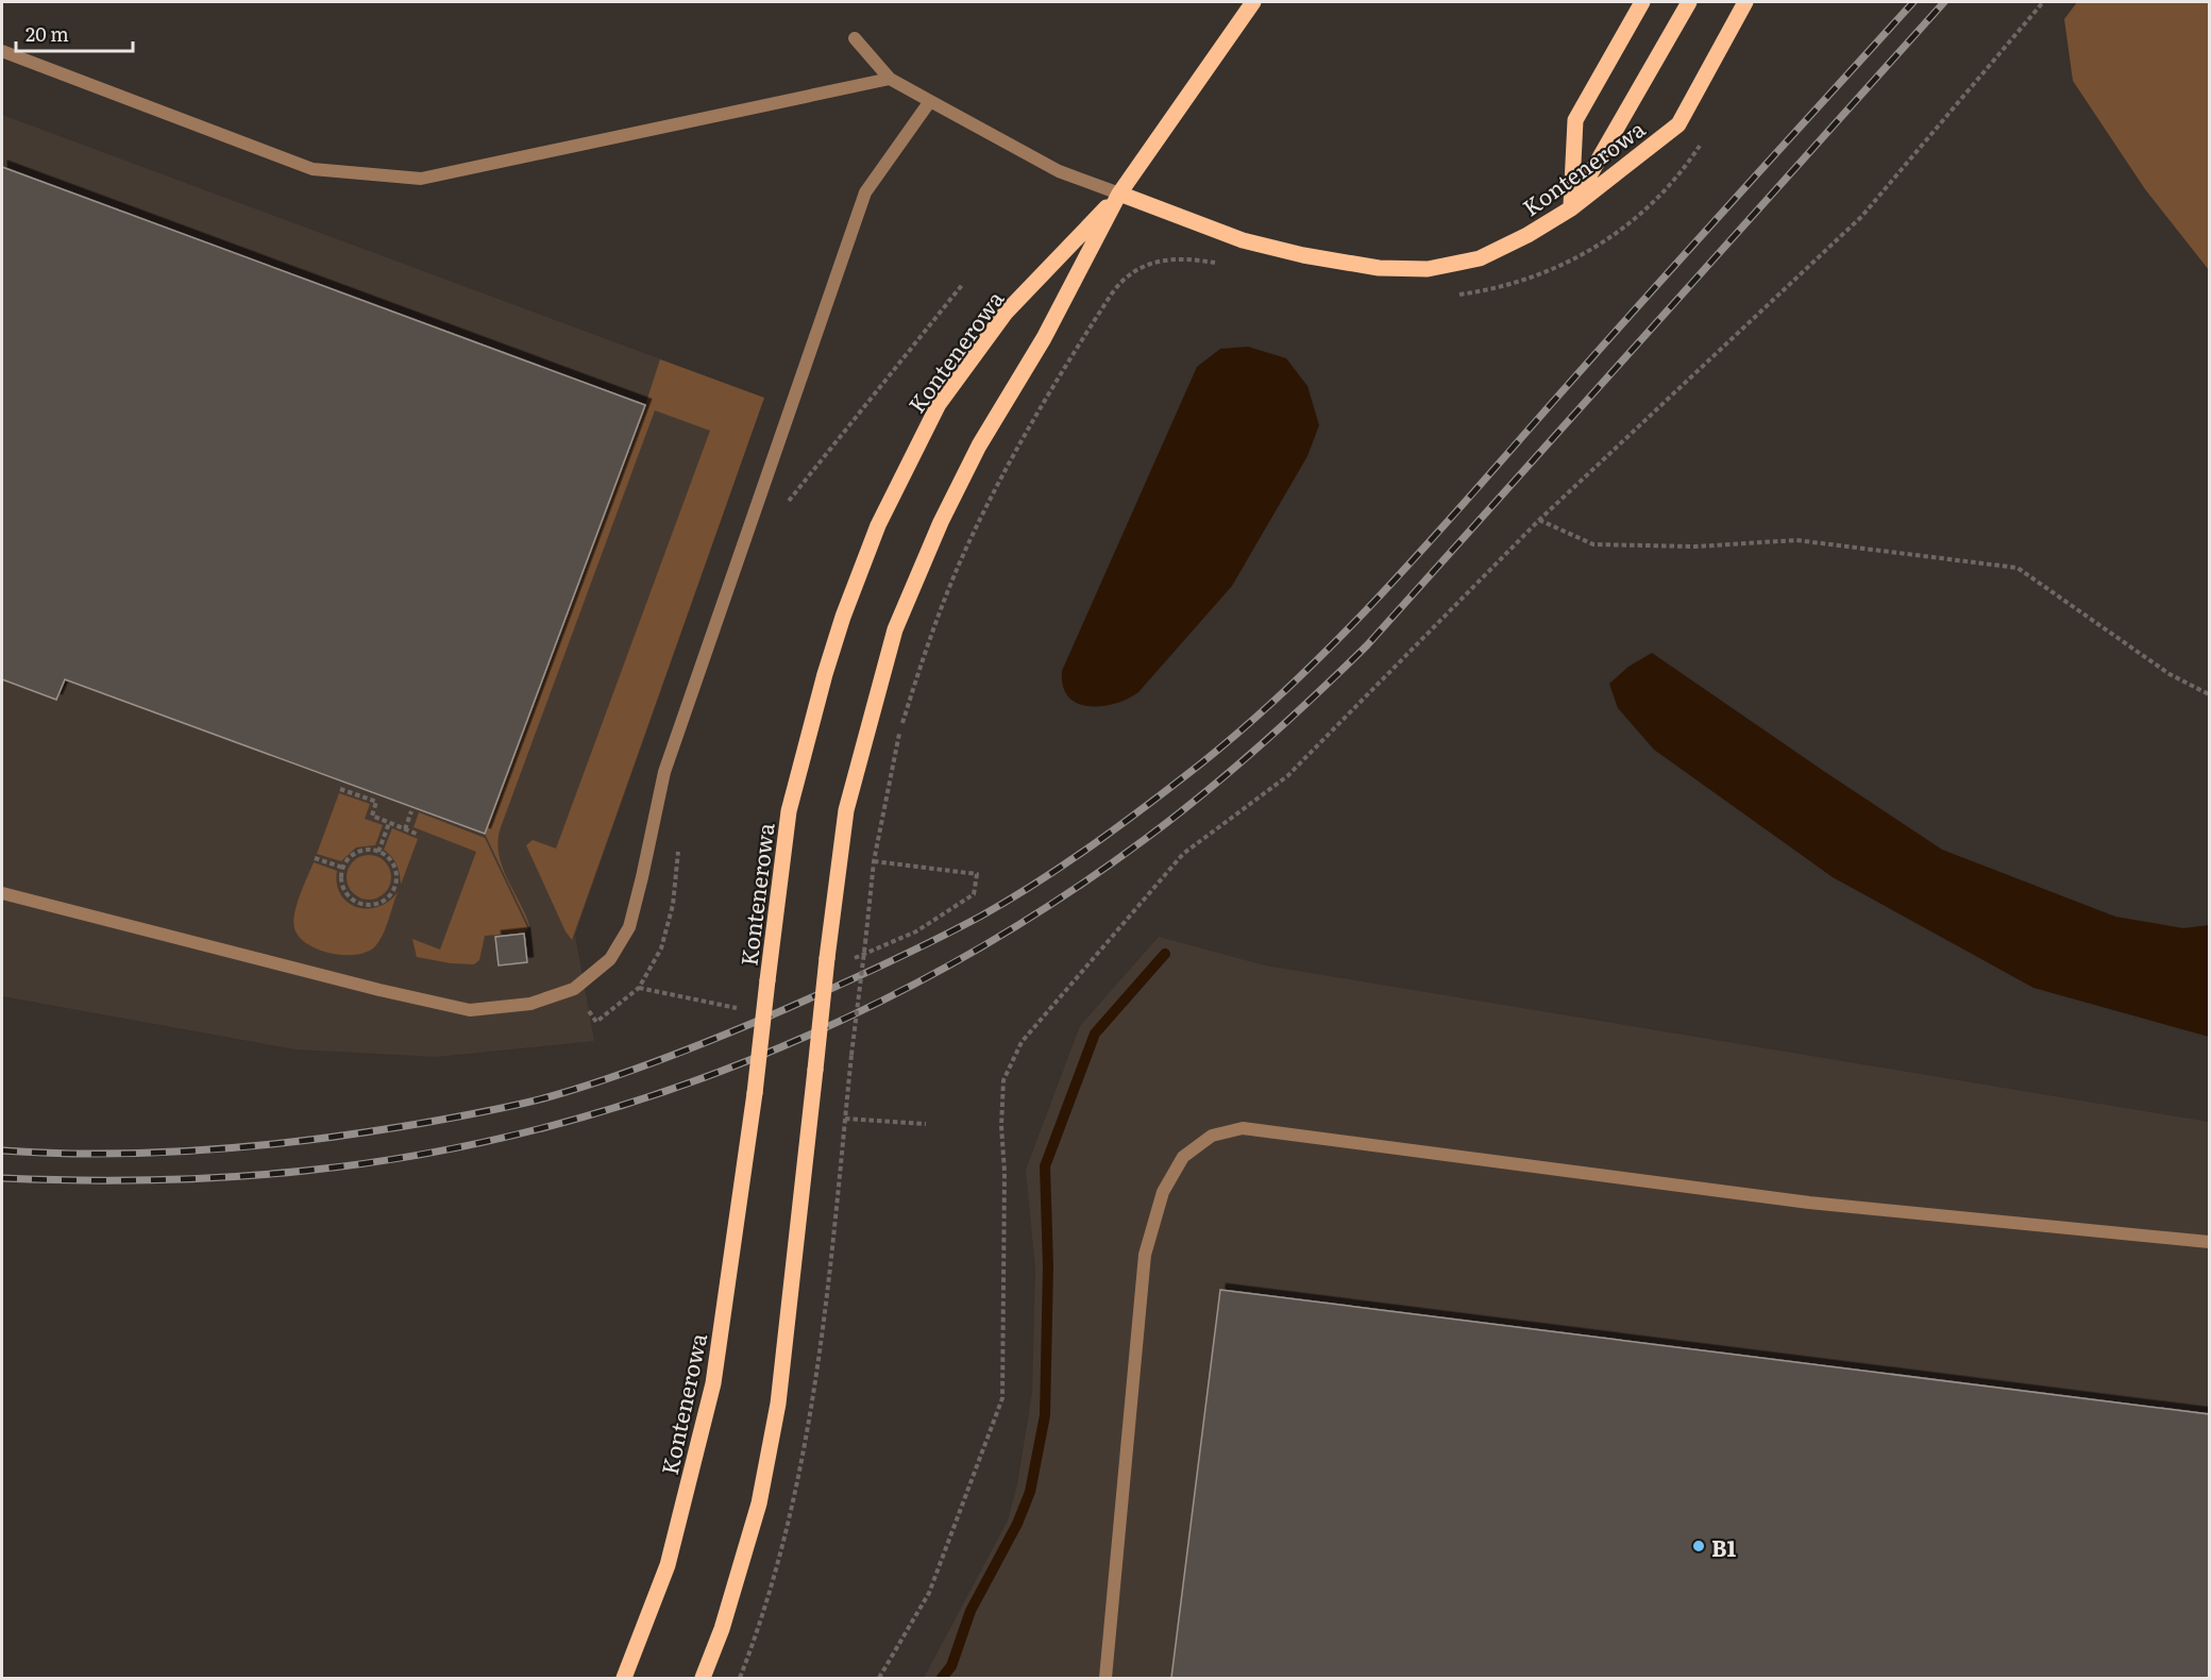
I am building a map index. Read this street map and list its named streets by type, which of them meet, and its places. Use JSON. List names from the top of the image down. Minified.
{"streets":{"main road":["Kontenerowa"]},"places":["B1"],"scale_bar":"20 m"}
